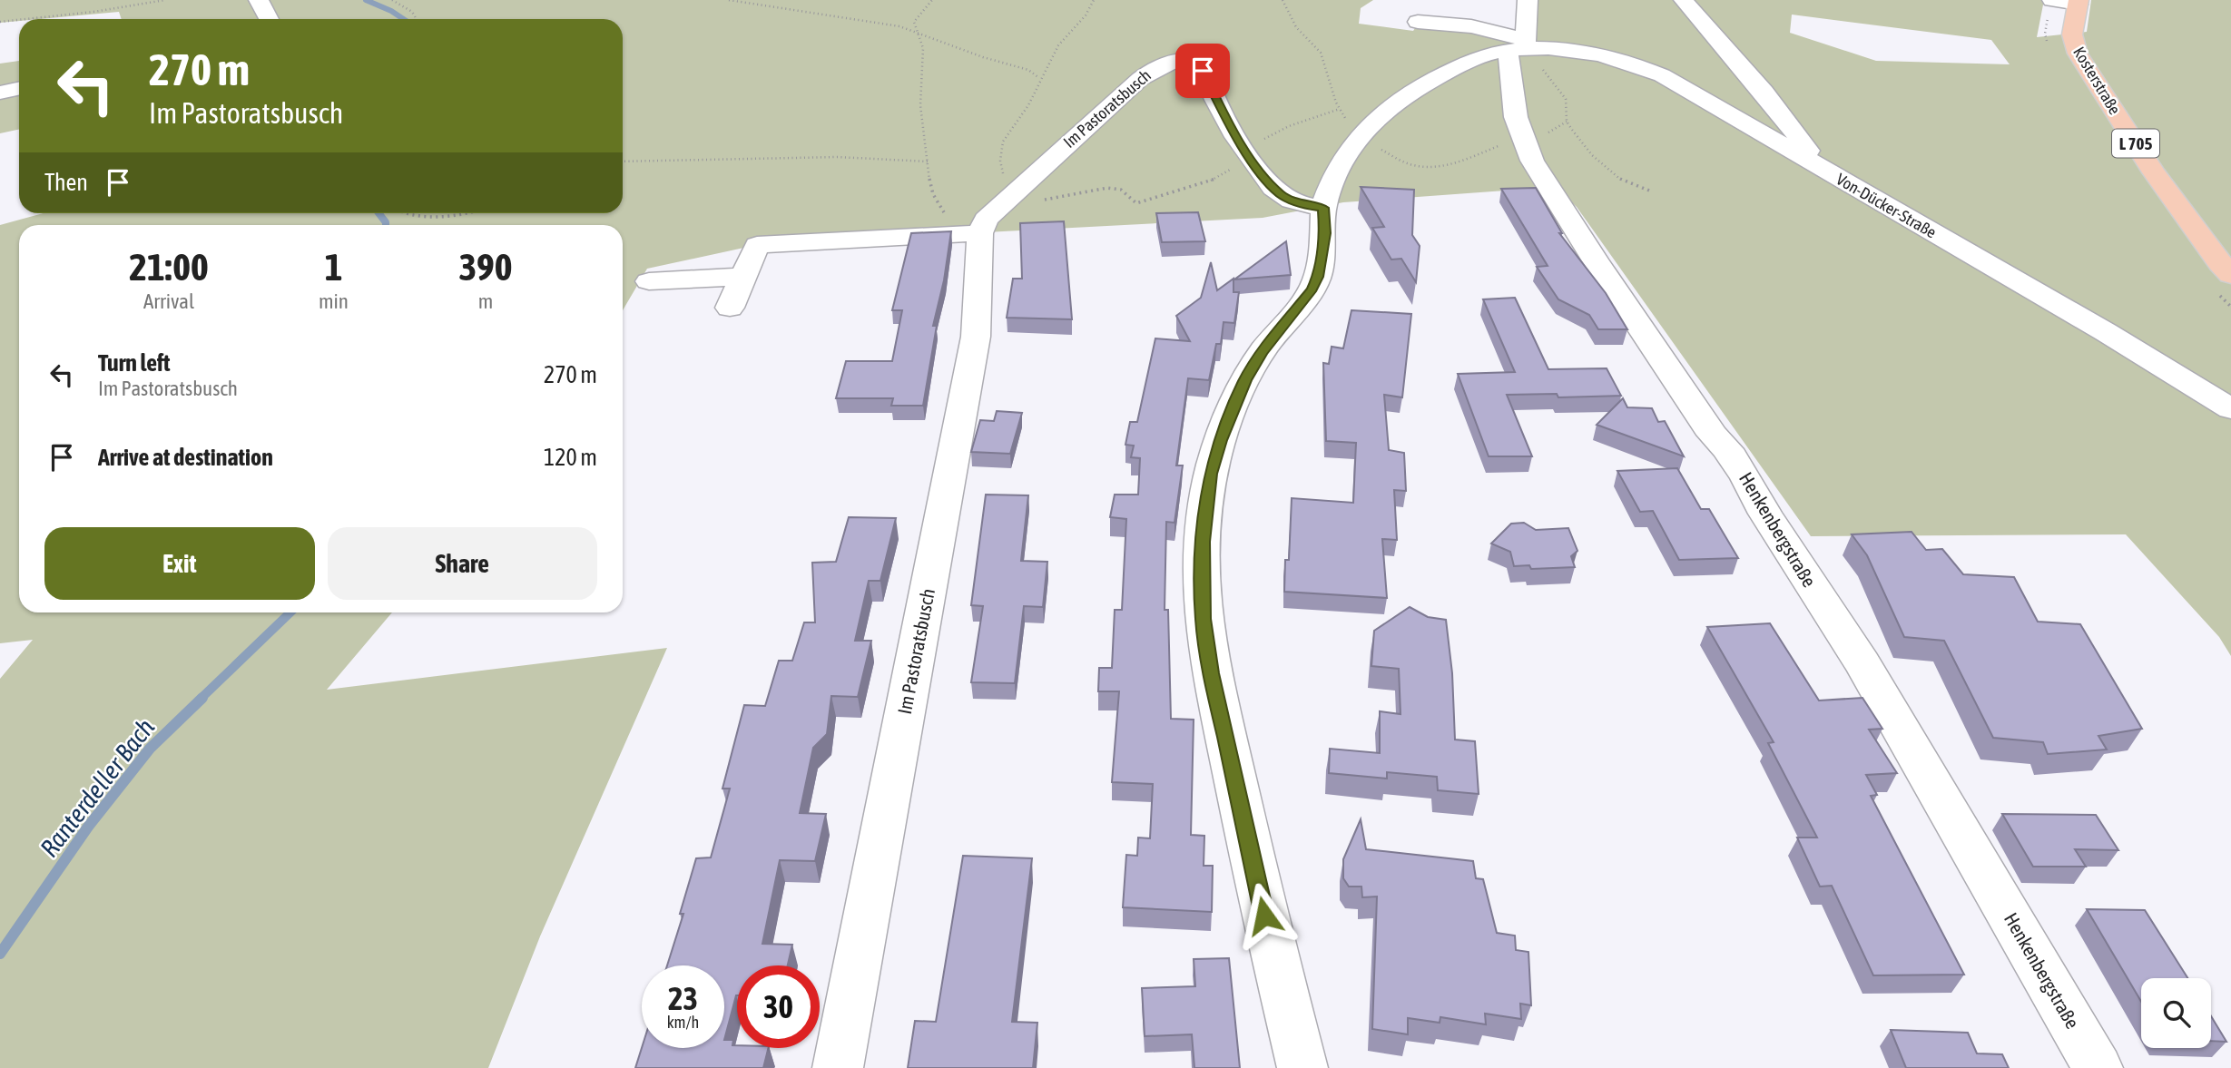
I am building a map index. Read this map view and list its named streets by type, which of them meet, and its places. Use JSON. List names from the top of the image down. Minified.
{"streets":{"main road":["Kosterstraße","L 705"],"street":["Im Pastoratsbusch","Von-Dücker-Straße","Henkenbergstraße"]},"crossings":[["Von-Dücker-Straße","Henkenbergstraße"]],"water":["Ranterdeller Bach"],"page":{"turn":["270 m","Im Pastoratsbusch"],"then":"Then","eta":["21:00","Arrival","1","min","390","m"],"list":[{"name":"Turn left","note":"Im Pastoratsbusch","value":"270 m"},{"name":"Arrive at destination","value":"120 m"}],"buttons":["Exit","Share"],"speed":"23 km/h","limit":"30"}}
